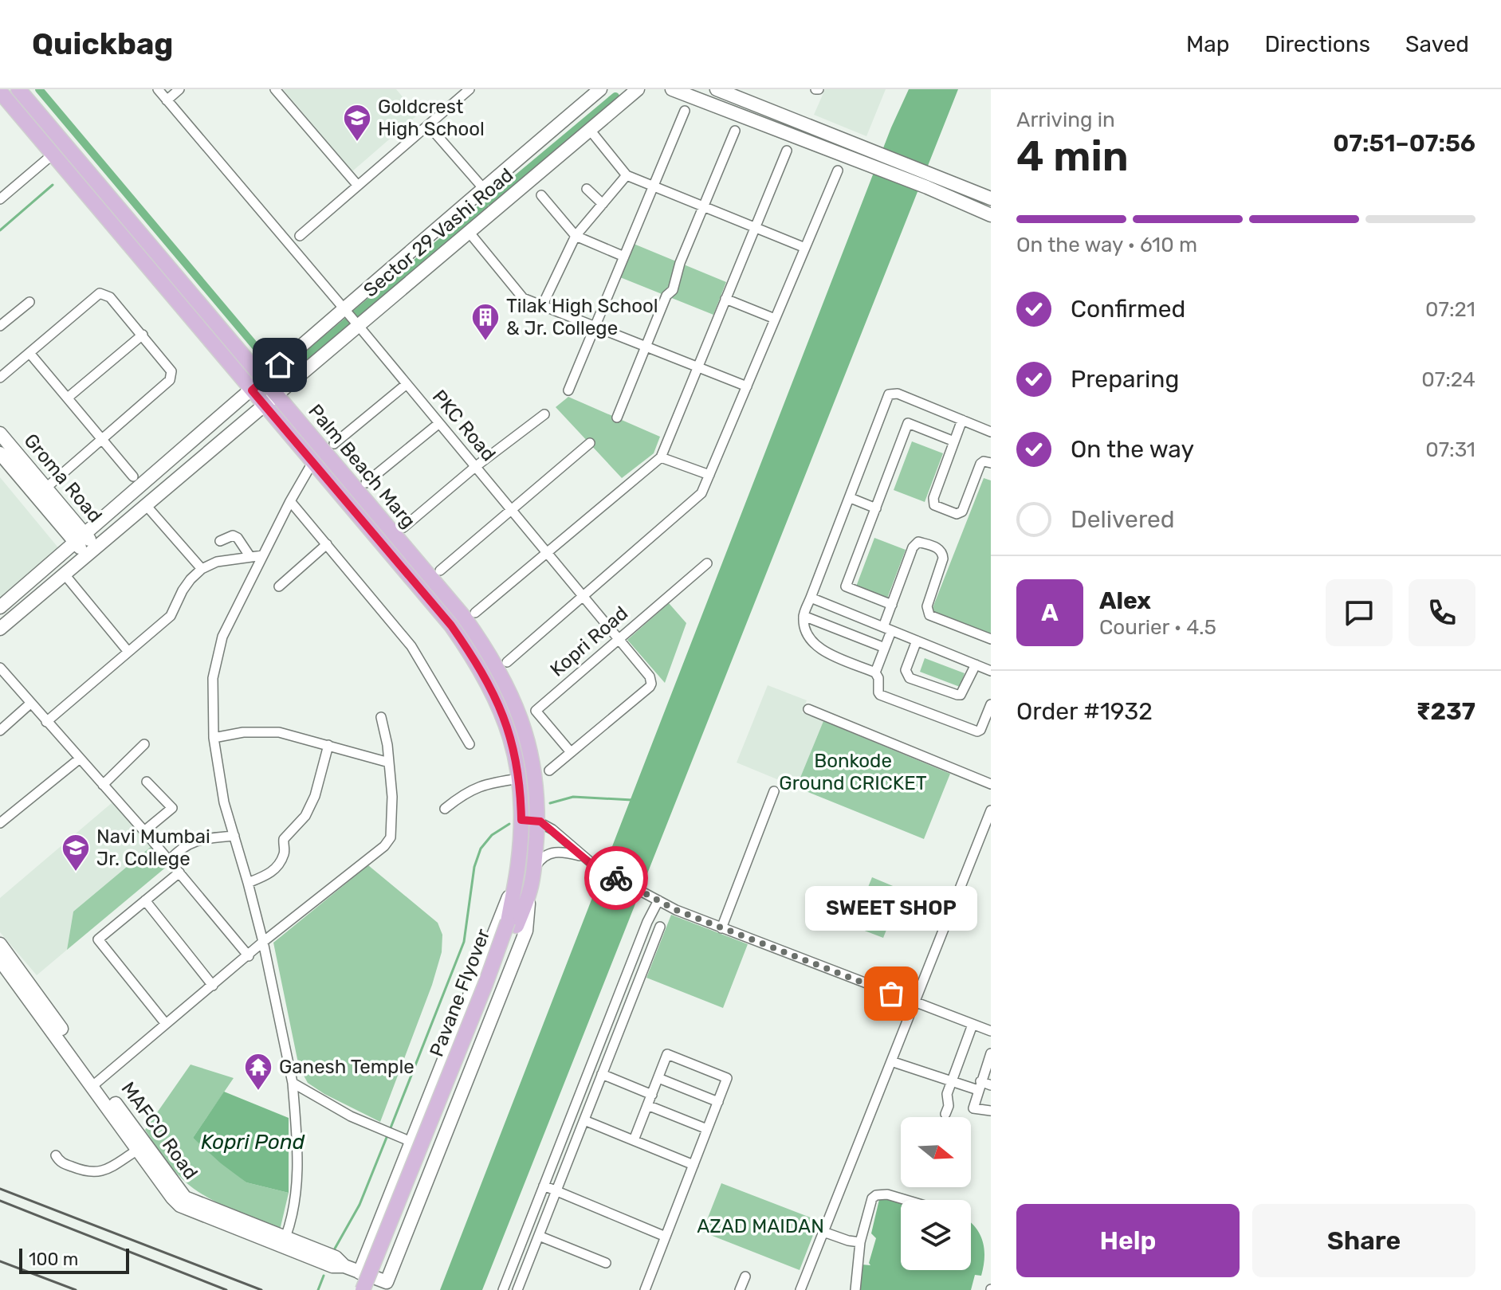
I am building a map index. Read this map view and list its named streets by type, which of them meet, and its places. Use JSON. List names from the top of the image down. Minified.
{"streets":{"main road":["Sector 29 Vashi Road","Palm Beach Marg","Groma Road","Pavane Flyover","MAFCO Road"],"street":["PKC Road","Kopri Road"]},"crossings":[["Sector 29 Vashi Road","PKC Road"],["Sector 29 Vashi Road","Palm Beach Marg"],["Sector 29 Vashi Road","Groma Road"],["PKC Road","Kopri Road"],["Palm Beach Marg","Pavane Flyover"],["Pavane Flyover","MAFCO Road"]],"water":["Kopri Pond"],"parks":["Bonkode Ground CRICKET","AZAD MAIDAN"],"places":{"school or university":["Goldcrest High School","Navi Mumbai Jr. College"],"building":["Tilak High School & Jr. College"],"other":["SWEET SHOP"],"temple":["Ganesh Temple"]},"scale_bar":"100 m","north":"right","page":{"header":"Quickbag","nav":["Map","Directions","Saved"],"heading":["4 min","Arriving in","07:51–07:56"],"panel":["Alex","Courier · 4.5","Order #1932","₹237"],"bar":"On the way · 610 m","list":[["Confirmed","07:21"],["Preparing","07:24"],["On the way","07:31"],"Delivered"],"round":"A","bubble":"SWEET SHOP","buttons":["Help","Share"],"scale":"100 m"}}
